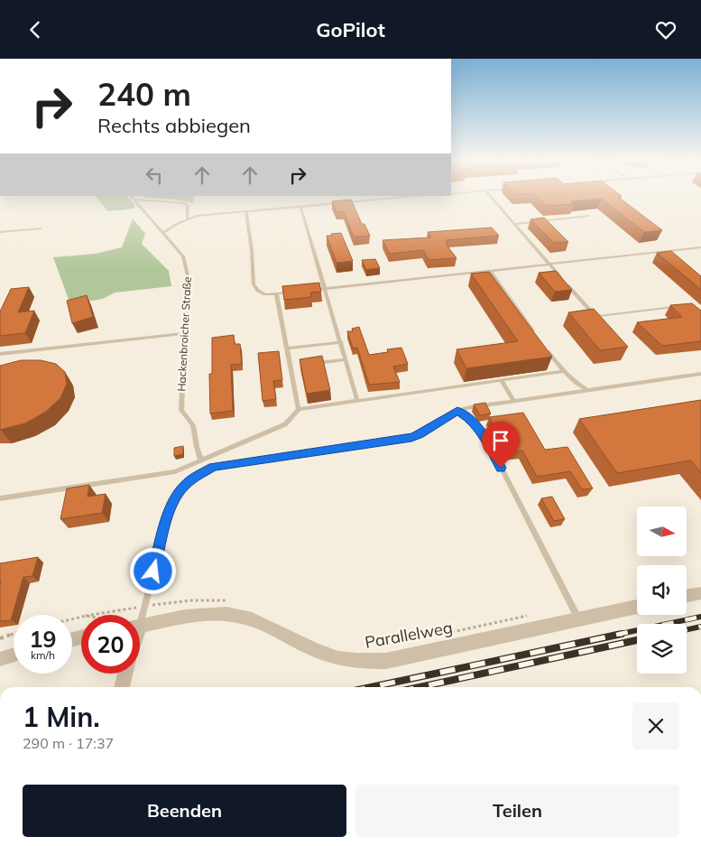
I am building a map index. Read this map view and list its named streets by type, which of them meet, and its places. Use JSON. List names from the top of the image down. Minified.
{"streets":{"street":["Parallelweg"],"lane":["Hackenbroicher Straße"]},"north":"right","page":{"header":"GoPilot","turn":["240 m","Rechts abbiegen"],"speed":"19 km/h","limit":"20","heading":["1 Min.","290 m · 17:37"],"buttons":["Beenden","Teilen"]}}
